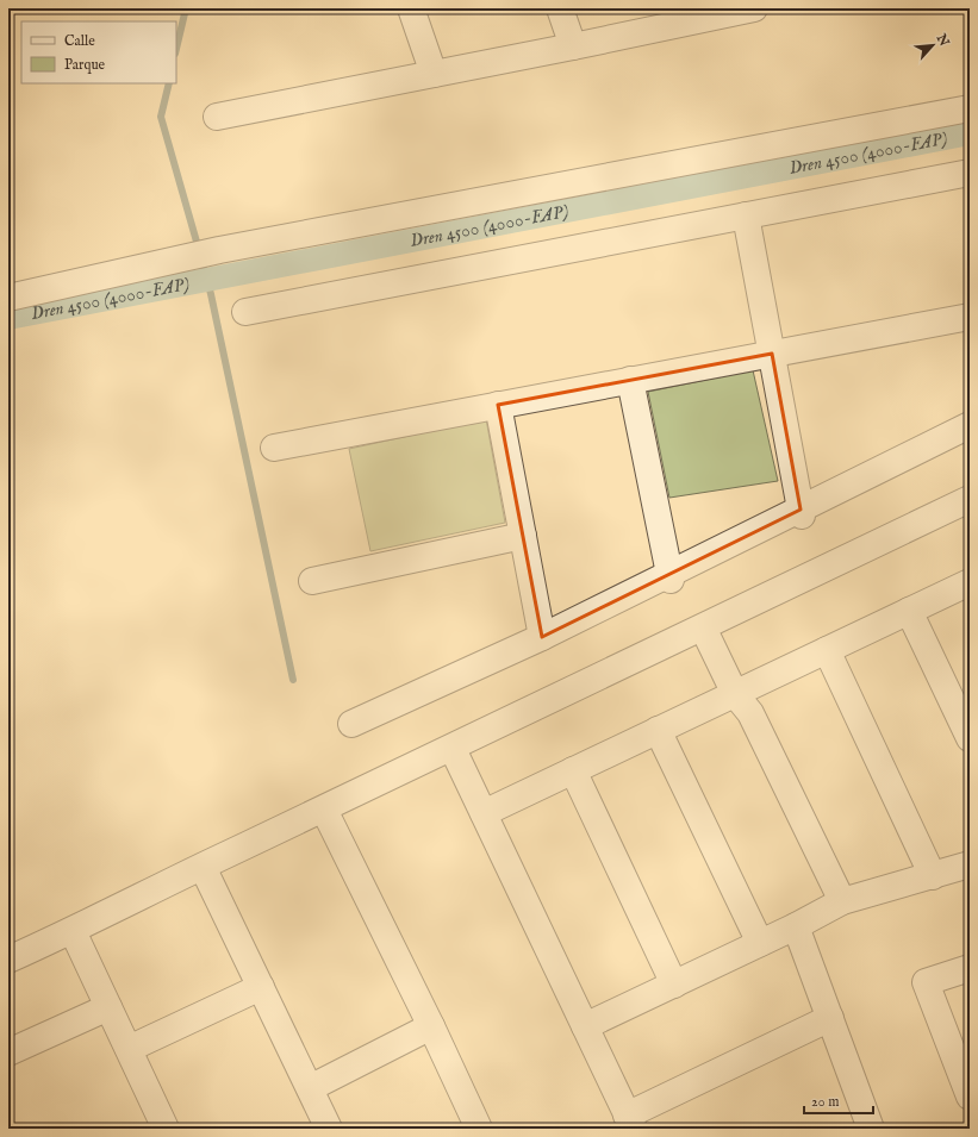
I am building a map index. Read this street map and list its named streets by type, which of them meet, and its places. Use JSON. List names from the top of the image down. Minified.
{"water":["Dren 4500 (4000-FAP)"],"legend":["Calle","Parque"],"scale_bar":"20 m","north":"top right"}
